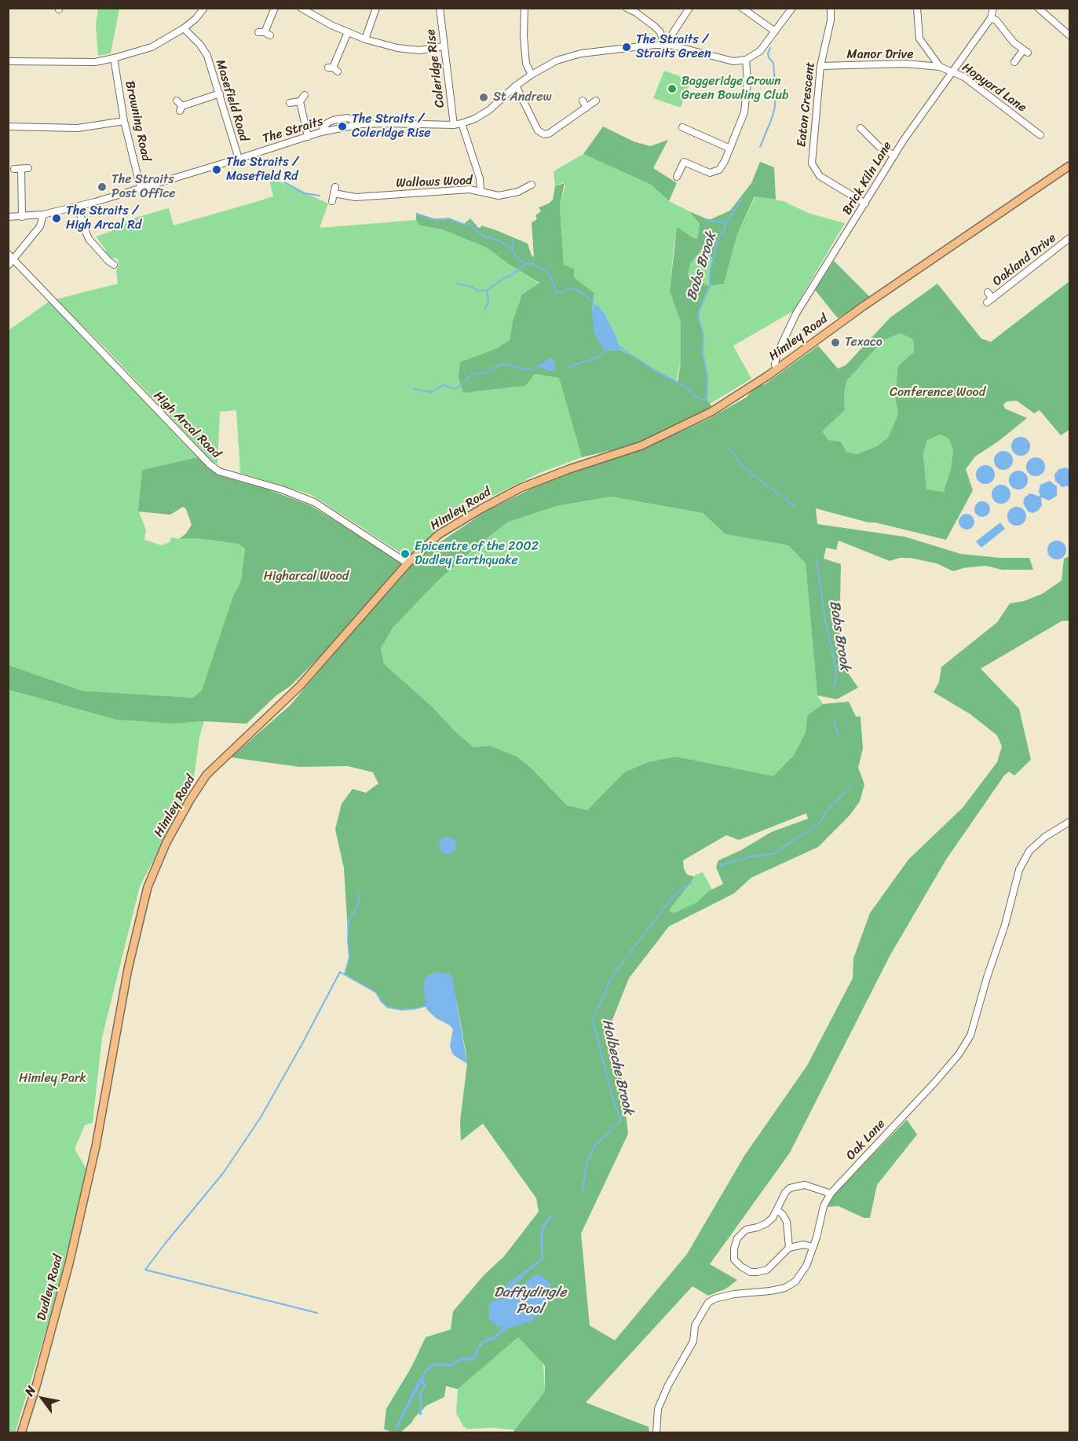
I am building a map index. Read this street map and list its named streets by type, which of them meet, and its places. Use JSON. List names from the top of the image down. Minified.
{"streets":{"main road":["Himley Road","Dudley Road"],"street":["Manor Drive","Coleridge Rise","Hopyard Lane","Masefield Road","Eaton Crescent","Browning Road","The Straits","Brick Kiln Lane","Wallows Wood","Oakland Drive","High Arcal Road","Oak Lane"]},"crossings":[["Manor Drive","Hopyard Lane"],["Manor Drive","Eaton Crescent"],["Coleridge Rise","The Straits"],["Hopyard Lane","Brick Kiln Lane"],["Masefield Road","The Straits"],["Eaton Crescent","Brick Kiln Lane"],["Browning Road","The Straits"],["Brick Kiln Lane","Himley Road"],["Himley Road","High Arcal Road"],["Himley Road","Dudley Road"]],"water":["Bobs Brook","Holbeche Brook","Daffydingle Pool"],"parks":["Conference Wood","Higharcal Wood","Himley Park"],"places":["The Straits / Straits Green","Baggeridge Crown Green Bowling Club","St Andrew","The Straits / Coleridge Rise","The Straits / Masefield Rd","The Straits Post Office","The Straits / High Arcal Rd","Texaco","Epicentre of the 2002 Dudley Earthquake"],"north":"top left"}
